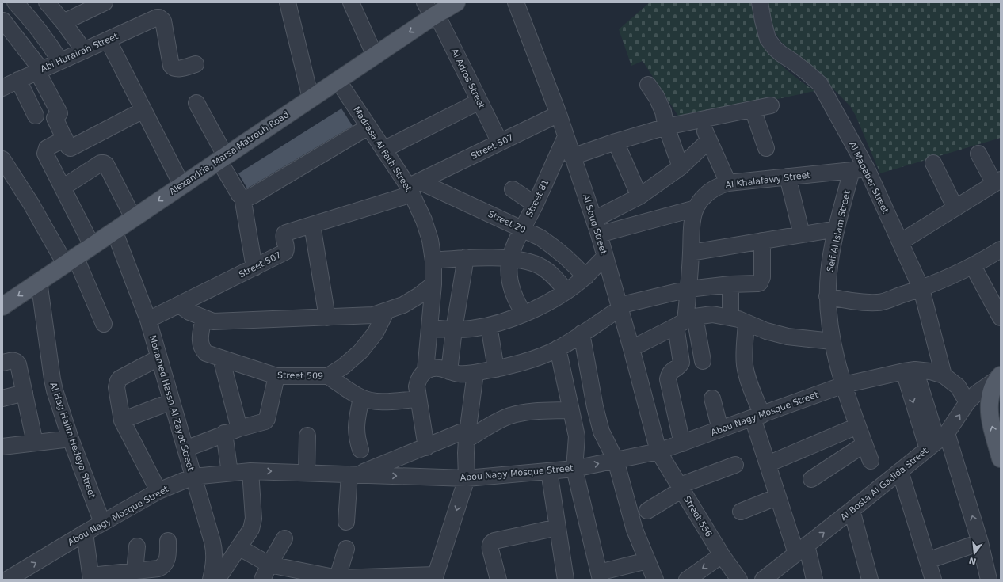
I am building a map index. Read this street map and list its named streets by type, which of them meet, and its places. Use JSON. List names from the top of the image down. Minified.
{"streets":{"main road":["Alexandria, Marsa Matrouh Road"],"street":["Abi Hurairah Street","Al Adros Street","Street 507","Madrasa Al Fath Street","Al Maqaber Street","Al Khalafawy Street","Street 81","Street 20","Al Souq Street","Seif Al Islam Street","Street 509","Mohamed Hassn Al Zayat Street","Abou Nagy Mosque Street","Al Hag Halim Hedeya Street","Al Bosta Al Gadida Street","Street 556"]},"crossings":[["Al Adros Street","Street 507"],["Al Adros Street","Alexandria, Marsa Matrouh Road"],["Street 507","Madrasa Al Fath Street"],["Street 507","Street 20"],["Street 507","Al Souq Street"],["Street 507","Mohamed Hassn Al Zayat Street"],["Madrasa Al Fath Street","Alexandria, Marsa Matrouh Road"],["Madrasa Al Fath Street","Street 20"],["Alexandria, Marsa Matrouh Road","Mohamed Hassn Al Zayat Street"],["Alexandria, Marsa Matrouh Road","Al Hag Halim Hedeya Street"],["Al Maqaber Street","Al Khalafawy Street"],["Al Maqaber Street","Seif Al Islam Street"],["Al Maqaber Street","Abou Nagy Mosque Street"],["Al Khalafawy Street","Seif Al Islam Street"],["Street 81","Street 20"],["Street 81","Al Souq Street"],["Al Souq Street","Abou Nagy Mosque Street"],["Al Souq Street","Street 556"],["Seif Al Islam Street","Abou Nagy Mosque Street"],["Mohamed Hassn Al Zayat Street","Abou Nagy Mosque Street"],["Abou Nagy Mosque Street","Al Hag Halim Hedeya Street"],["Abou Nagy Mosque Street","Al Bosta Al Gadida Street"],["Abou Nagy Mosque Street","Street 556"]],"north":"bottom"}
